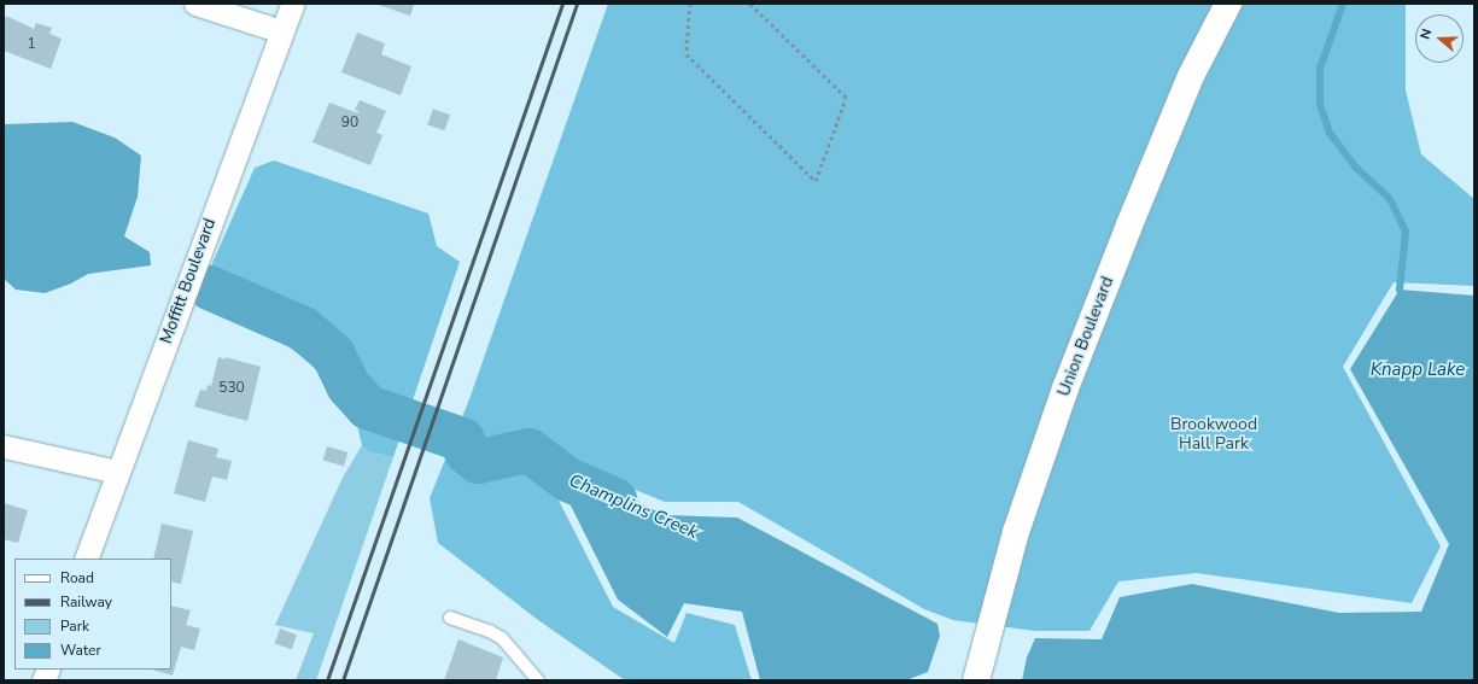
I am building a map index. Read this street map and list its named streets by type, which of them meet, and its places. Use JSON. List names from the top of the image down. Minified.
{"streets":{"main road":["Union Boulevard"],"street":["Moffitt Boulevard"]},"water":["Knapp Lake","Champlins Creek"],"parks":["Brookwood Hall Park"],"house_numbers":["1","90","530"],"legend":["Road","Railway","Park","Water"],"north":"left"}
